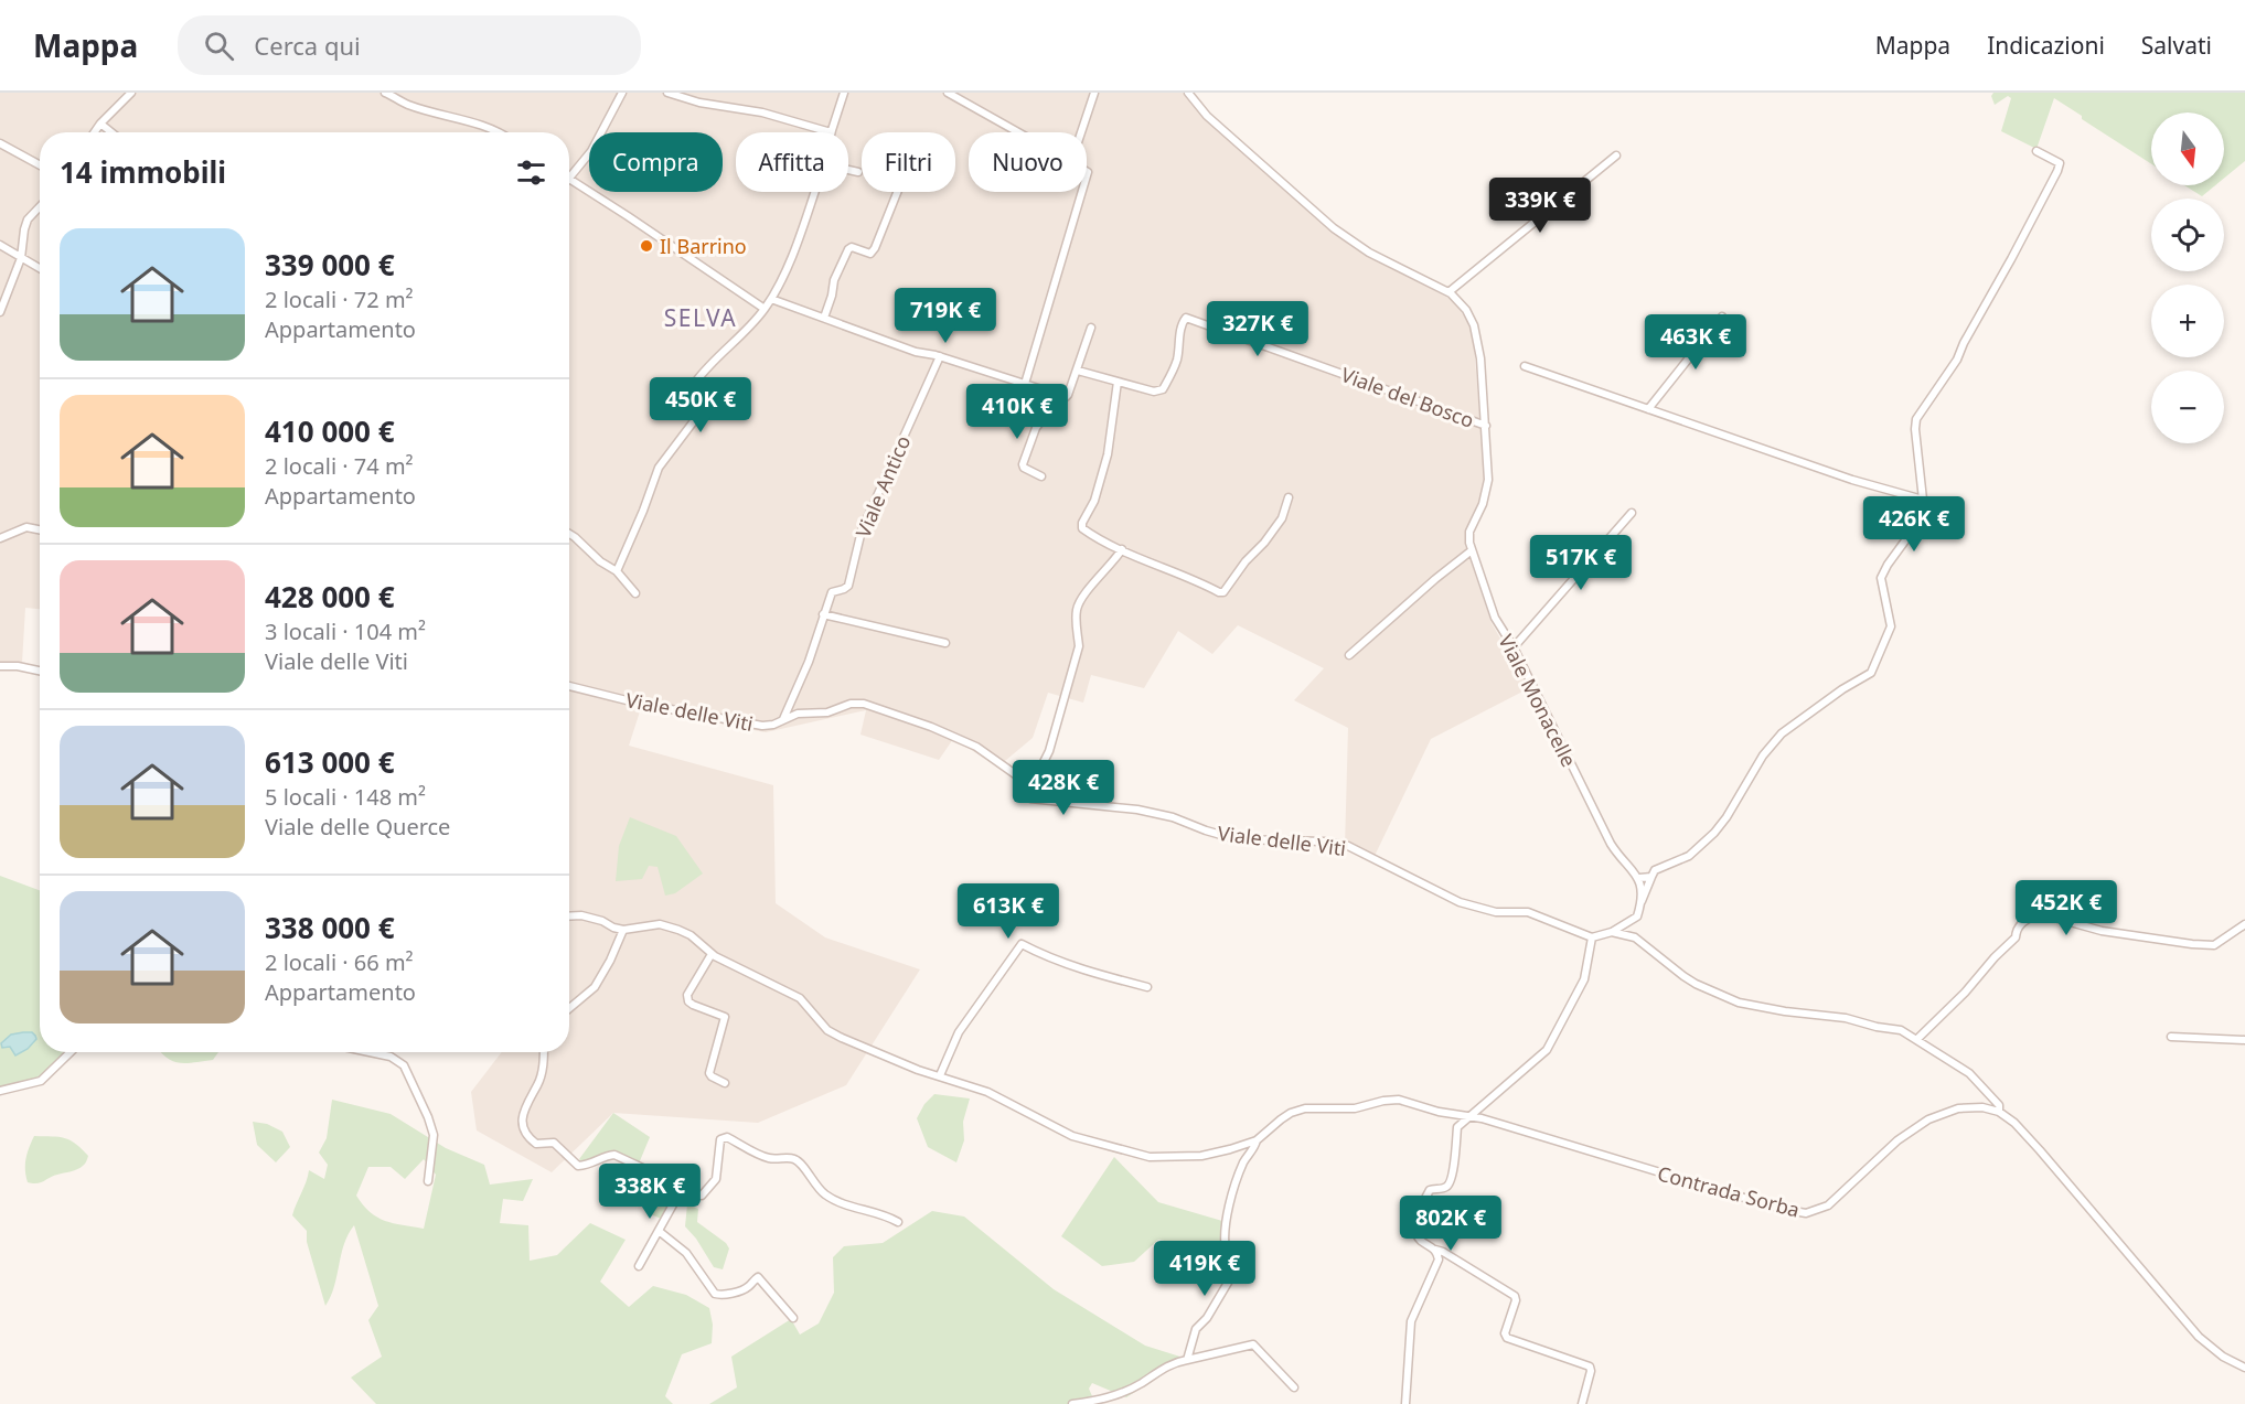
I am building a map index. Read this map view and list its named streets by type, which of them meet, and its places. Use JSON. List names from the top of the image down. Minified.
{"streets":{"street":["Viale del Bosco","Viale Antico","Viale Monacelle","Viale delle Viti","Contrada Sorba"]},"crossings":[["Viale del Bosco","Viale Monacelle"],["Viale Antico","Viale delle Viti"]],"districts":["SELVA"],"places":["Il Barrino"],"north":"bottom","page":{"header":"Mappa","search":"Cerca qui","nav":["Mappa","Indicazioni","Salvati"],"map_buttons":["+","−"],"chip":["Compra","Affitta","Filtri","Nuovo"],"heading":"14 immobili","price":["339K €","719K €","327K €","463K €","450K €","410K €","426K €","517K €","428K €","452K €","613K €","338K €","802K €","419K €"],"list":[{"name":"339 000 €","note":"2 locali · 72 m² · Appartamento"},{"name":"410 000 €","note":"2 locali · 74 m² · Appartamento"},{"name":"428 000 €","note":"3 locali · 104 m² · Viale delle Viti"},{"name":"613 000 €","note":"5 locali · 148 m² · Viale delle Querce"},{"name":"338 000 €","note":"2 locali · 66 m² · Appartamento"}]}}
